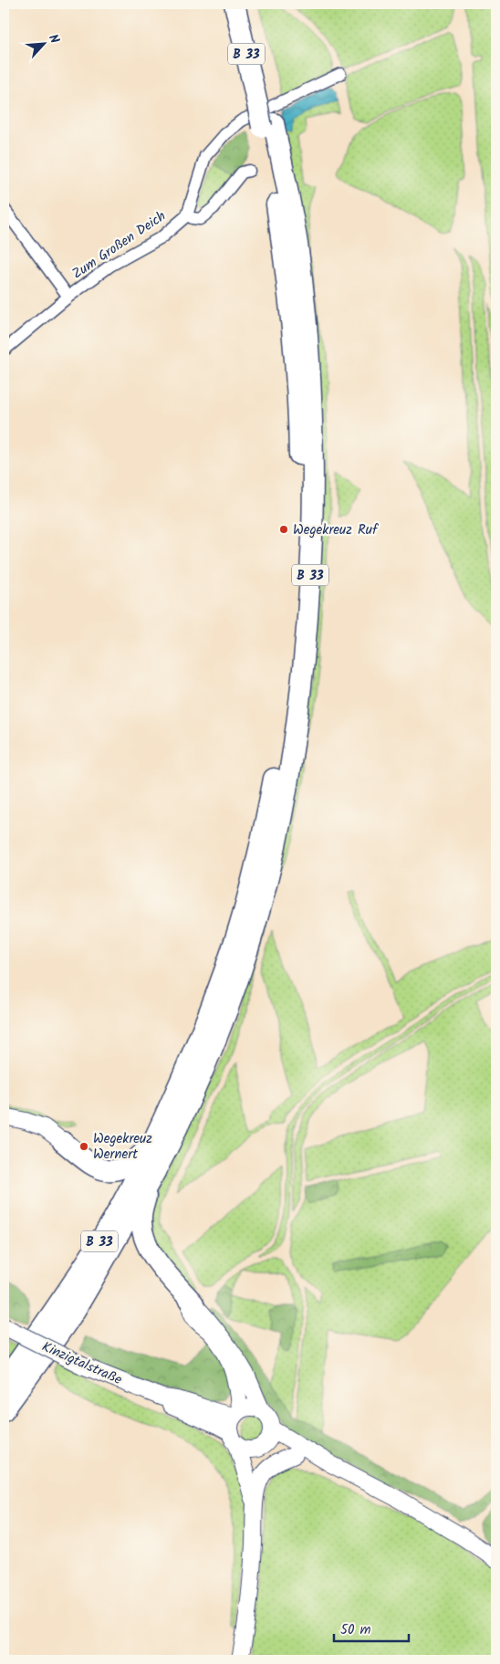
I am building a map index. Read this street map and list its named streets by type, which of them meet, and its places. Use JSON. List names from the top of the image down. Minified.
{"streets":{"highway":["B 33"],"street":["Zum Großen Deich","Kinzigtalstraße"]},"places":["Wegekreuz Ruf","Wegekreuz Wernert"],"scale_bar":"50 m","north":"top right"}
